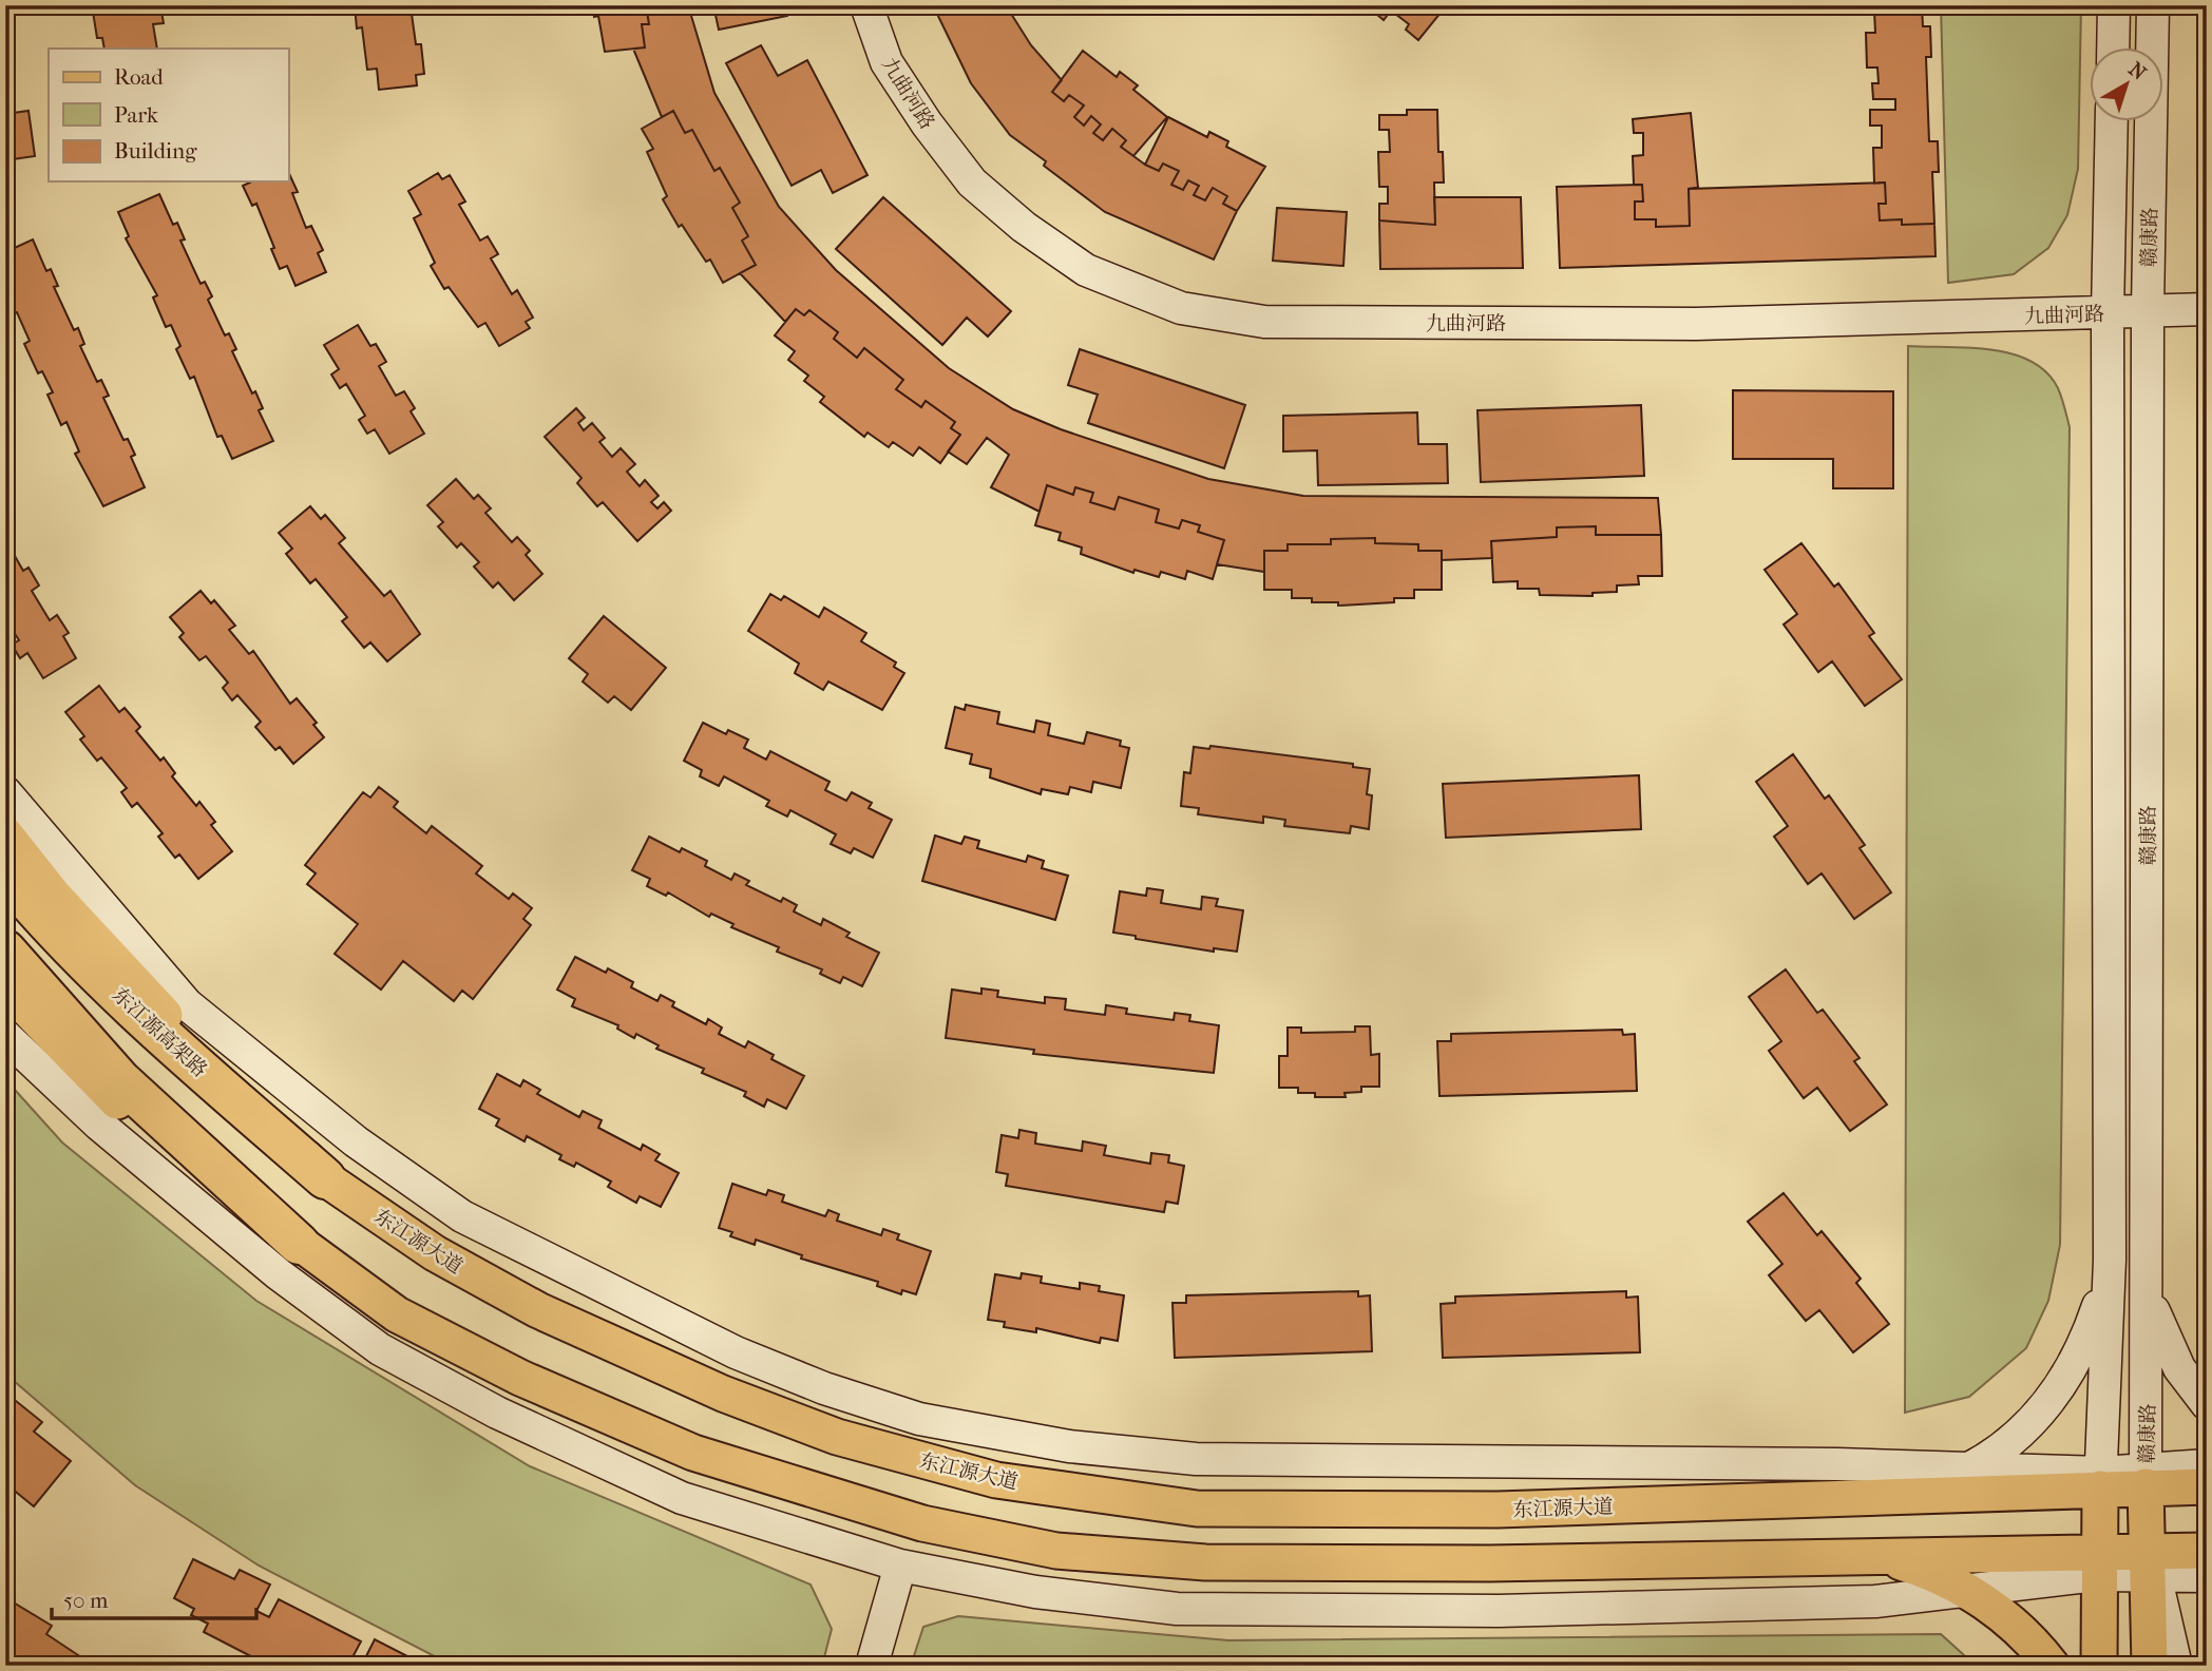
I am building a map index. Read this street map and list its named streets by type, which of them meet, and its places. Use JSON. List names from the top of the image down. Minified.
{"streets":{"highway":["东江源高架路"],"main road":["赣康路","东江源大道"],"street":["九曲河路"]},"crossings":[["九曲河路","赣康路"],["赣康路","东江源大道"],["东江源高架路","东江源大道"]],"legend":["Road","Park","Building"],"scale_bar":"50 m","north":"top right"}
